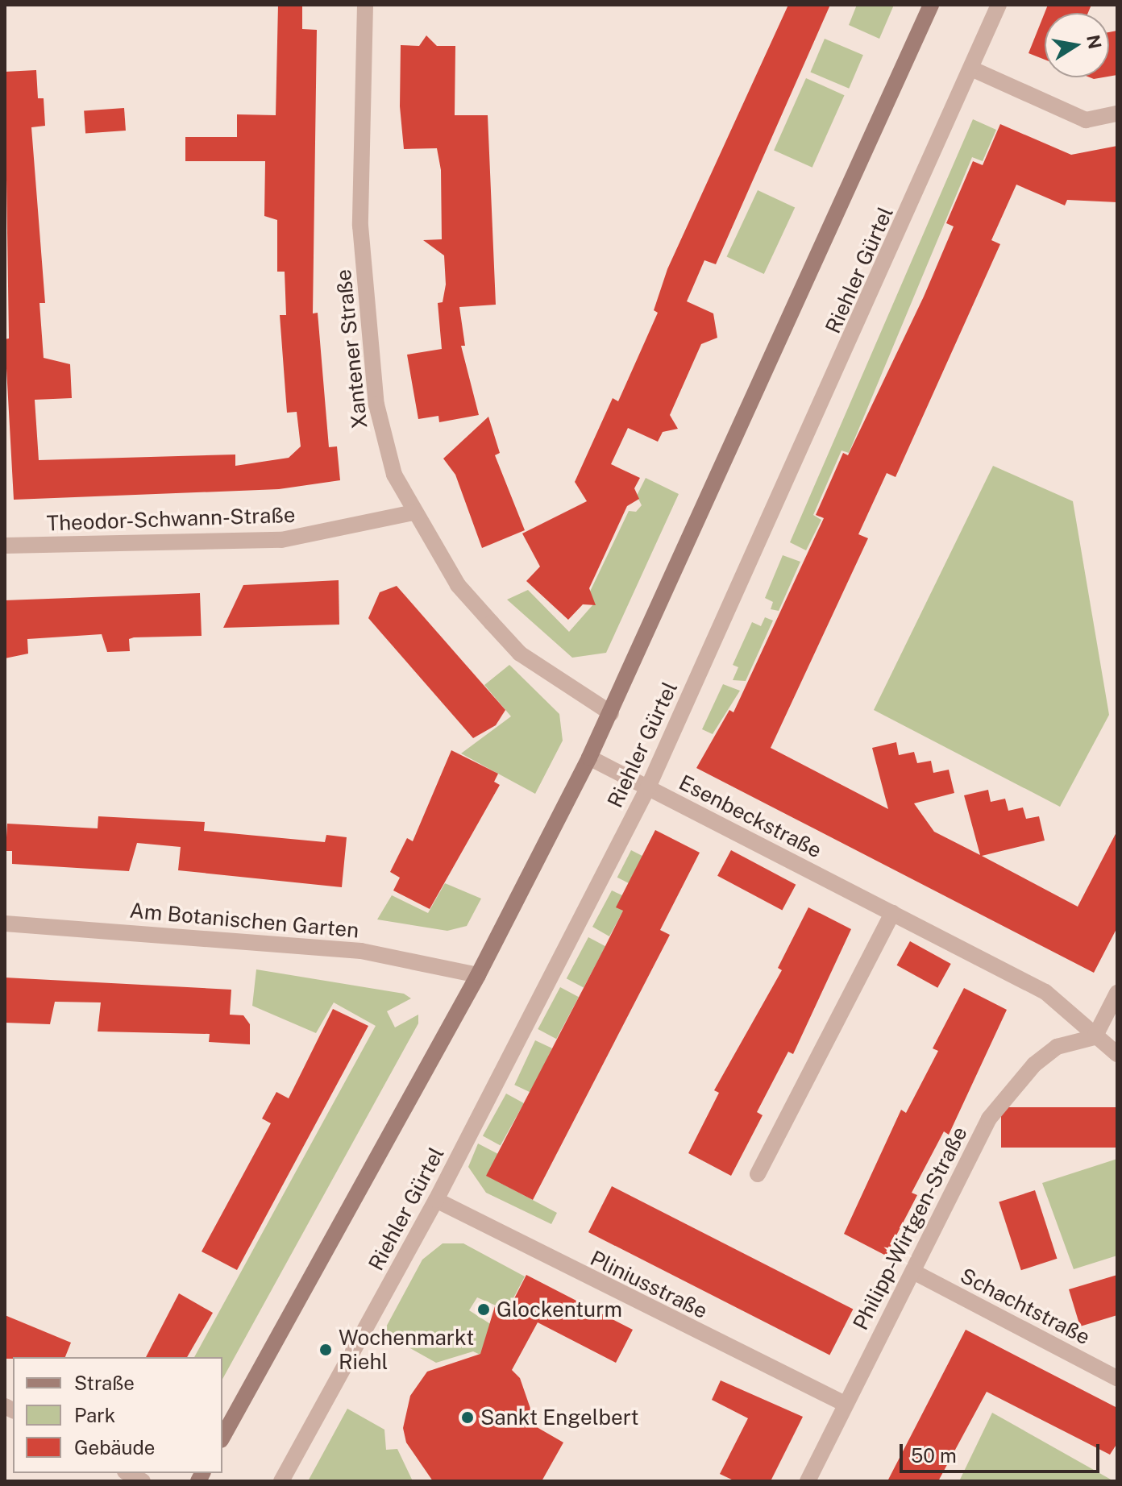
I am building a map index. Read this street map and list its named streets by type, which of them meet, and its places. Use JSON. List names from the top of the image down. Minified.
{"streets":{"street":["Riehler Gürtel","Xantener Straße","Theodor-Schwann-Straße","Esenbeckstraße","Am Botanischen Garten","Philipp-Wirtgen-Straße","Pliniusstraße","Schachtstraße"]},"crossings":[["Riehler Gürtel","Xantener Straße"],["Riehler Gürtel","Esenbeckstraße"],["Riehler Gürtel","Am Botanischen Garten"],["Riehler Gürtel","Pliniusstraße"],["Xantener Straße","Theodor-Schwann-Straße"],["Esenbeckstraße","Philipp-Wirtgen-Straße"],["Philipp-Wirtgen-Straße","Pliniusstraße"],["Philipp-Wirtgen-Straße","Schachtstraße"]],"places":["Glockenturm","Wochenmarkt Riehl","Sankt Engelbert"],"legend":["Straße","Park","Gebäude"],"scale_bar":"50 m","north":"right"}
